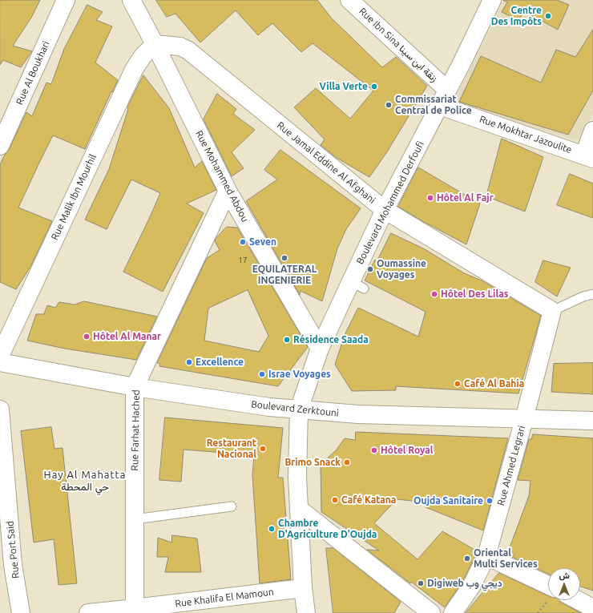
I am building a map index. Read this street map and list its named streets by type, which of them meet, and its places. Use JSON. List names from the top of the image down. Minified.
{"streets":{"street":["Rue Ibn Sina زنقة ابن سينا","Rue Al Boukhari","Rue Mokhtar Jazoulite","Rue Jamal Eddine Al Afghani","Rue Mohammed Abdou","Rue Malik Ibn Mourhil","Boulevard Mohammed Derfoufi","Boulevard Zerktouni","Rue Farhat Hached","Rue Ahmed Legrari","Rue Port Said","Rue Khalifa El Mamoun"]},"crossings":[["Rue Ibn Sina زنقة ابن سينا","Boulevard Mohammed Derfoufi"],["Rue Mokhtar Jazoulite","Boulevard Mohammed Derfoufi"],["Rue Jamal Eddine Al Afghani","Rue Mohammed Abdou"],["Rue Jamal Eddine Al Afghani","Rue Malik Ibn Mourhil"],["Rue Jamal Eddine Al Afghani","Boulevard Mohammed Derfoufi"],["Rue Jamal Eddine Al Afghani","Rue Ahmed Legrari"],["Rue Mohammed Abdou","Rue Malik Ibn Mourhil"],["Rue Mohammed Abdou","Boulevard Mohammed Derfoufi"],["Rue Mohammed Abdou","Rue Farhat Hached"],["Boulevard Mohammed Derfoufi","Boulevard Zerktouni"],["Boulevard Mohammed Derfoufi","Rue Khalifa El Mamoun"],["Boulevard Zerktouni","Rue Farhat Hached"],["Boulevard Zerktouni","Rue Ahmed Legrari"],["Rue Farhat Hached","Rue Khalifa El Mamoun"]],"districts":["Hay Al Mahatta حي المحطة"],"places":["Centre Des Impôts","Villa Verte","Commissariat Central de Police","Hôtel Al Fajr","Seven","EQUILATERAL INGENIERIE","Oumassine Voyages","Hôtel Des Lilas","Hôtel Al Manar","Résidence Saada","Excellence","Israe Voyages","Café Al Bahia","Restaurant Nacional","Hôtel Royal","Brimo Snack","Café Katana","Oujda Sanitaire","Chambre D'Agriculture D'Oujda","Oriental Multi Services","Digiweb ديجي وب"],"house_numbers":["17"],"north":"top"}
